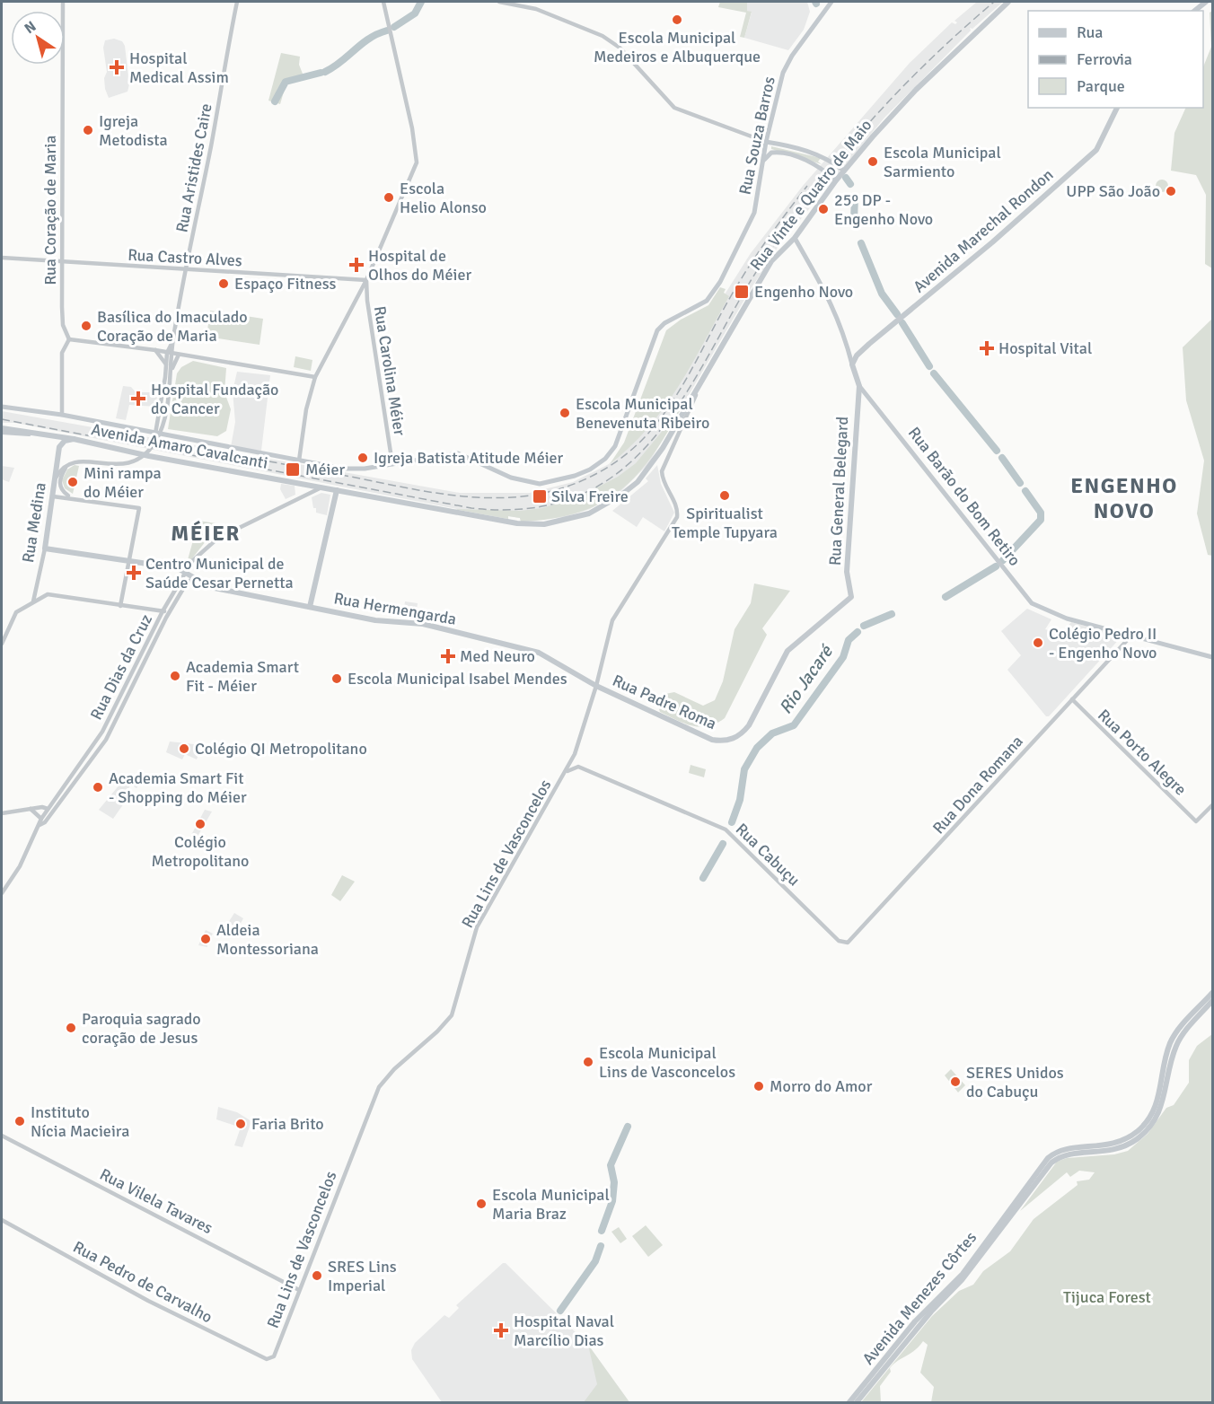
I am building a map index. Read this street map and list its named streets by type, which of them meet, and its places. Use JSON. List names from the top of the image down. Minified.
{"streets":{"main road":["Rua Souza Barros","Rua Vinte e Quatro de Maio","Avenida Marechal Rondon","Avenida Amaro Cavalcanti","Rua General Belegard","Rua Barão do Bom Retiro","Rua Medina","Rua Hermengarda","Rua Padre Roma","Avenida Menezes Côrtes"],"street":["Rua Aristides Caire","Rua Coração de Maria","Rua Castro Alves","Rua Carolina Méier","Rua Dias da Cruz","Rua Porto Alegre","Rua Dona Romana","Rua Lins de Vasconcelos","Rua Cabuçu","Rua Vilela Tavares","Rua Pedro de Carvalho"]},"crossings":[["Rua Souza Barros","Rua Aristides Caire"],["Rua Souza Barros","Rua Carolina Méier"],["Rua Aristides Caire","Rua Castro Alves"],["Rua Vinte e Quatro de Maio","Avenida Amaro Cavalcanti"],["Rua Vinte e Quatro de Maio","Rua Barão do Bom Retiro"],["Rua Vinte e Quatro de Maio","Rua Dias da Cruz"],["Rua Vinte e Quatro de Maio","Rua Lins de Vasconcelos"],["Rua Coração de Maria","Rua Castro Alves"],["Avenida Marechal Rondon","Rua Barão do Bom Retiro"],["Rua Castro Alves","Rua Carolina Méier"],["Avenida Amaro Cavalcanti","Rua Dias da Cruz"],["Rua General Belegard","Rua Barão do Bom Retiro"],["Rua General Belegard","Rua Padre Roma"],["Rua Barão do Bom Retiro","Rua Dona Romana"],["Rua Hermengarda","Rua Dias da Cruz"],["Rua Hermengarda","Rua Padre Roma"],["Rua Hermengarda","Rua Lins de Vasconcelos"],["Rua Padre Roma","Rua Lins de Vasconcelos"],["Rua Porto Alegre","Rua Dona Romana"],["Rua Dona Romana","Rua Cabuçu"],["Rua Lins de Vasconcelos","Rua Vilela Tavares"],["Rua Lins de Vasconcelos","Rua Pedro de Carvalho"]],"districts":["ENGENHO NOVO","MÉIER"],"water":["Rio Jacaré"],"parks":["Tijuca Forest"],"places":{"other":["Escola Municipal Medeiros e Albuquerque","Igreja Metodista","Escola Municipal Sarmiento","UPP São João","Escola Helio Alonso","25º DP - Engenho Novo","Espaço Fitness","Basílica do Imaculado Coração de Maria","Escola Municipal Benevenuta Ribeiro","Igreja Batista Atitude Méier","Mini rampa do Méier","Spiritualist Temple Tupyara","Colégio Pedro II - Engenho Novo","Academia Smart Fit - Méier","Escola Municipal Isabel Mendes","Colégio QI Metropolitano","Academia Smart Fit - Shopping do Méier","Colégio Metropolitano","Aldeia Montessoriana","Paroquia sagrado coração de Jesus","Escola Municipal Lins de Vasconcelos","SERES Unidos do Cabuçu","Morro do Amor","Instituto Nícia Macieira","Faria Brito","Escola Municipal Maria Braz","SRES Lins Imperial"],"health":["Hospital Medical Assim","Hospital de Olhos do Méier","Hospital Vital","Hospital Fundação do Cancer","Centro Municipal de Saúde Cesar Pernetta","Med Neuro","Hospital Naval Marcílio Dias"],"transit":["Engenho Novo","Méier","Silva Freire"]},"legend":["Rua","Ferrovia","Parque"],"north":"top left"}
